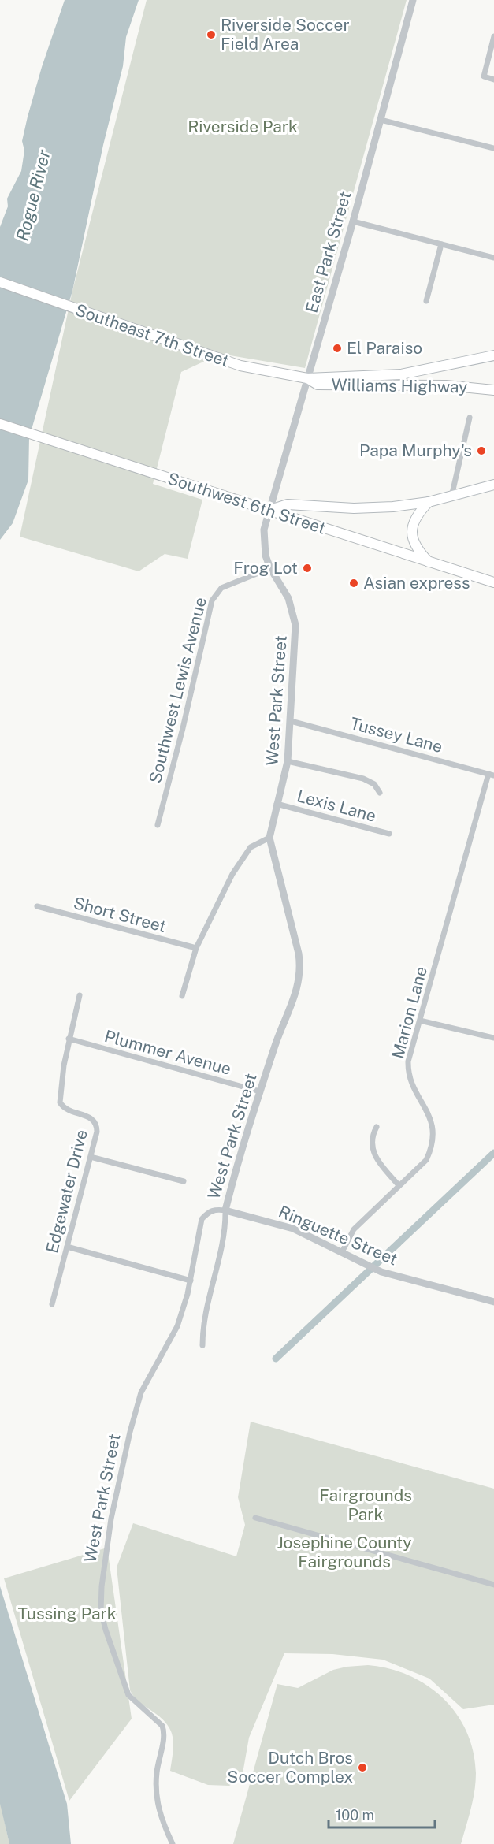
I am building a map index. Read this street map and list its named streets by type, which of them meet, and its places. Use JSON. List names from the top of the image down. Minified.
{"streets":{"main road":["Southeast 7th Street","Williams Highway","Southwest 6th Street"],"street":["East Park Street","Southwest Lewis Avenue","West Park Street","Tussey Lane","Lexis Lane","Short Street","Marion Lane","Plummer Avenue","Edgewater Drive","Ringuette Street"]},"crossings":[["East Park Street","Southeast 7th Street"],["East Park Street","Williams Highway"],["East Park Street","Southwest 6th Street"],["East Park Street","West Park Street"],["Southeast 7th Street","Williams Highway"],["Southwest 6th Street","West Park Street"],["Southwest Lewis Avenue","West Park Street"],["West Park Street","Tussey Lane"],["West Park Street","Lexis Lane"],["West Park Street","Plummer Avenue"],["West Park Street","Ringuette Street"],["Tussey Lane","Marion Lane"],["Marion Lane","Ringuette Street"],["Plummer Avenue","Edgewater Drive"]],"water":["Rogue River"],"parks":["Riverside Park","Fairgrounds Park","Josephine County Fairgrounds","Tussing Park"],"places":["Riverside Soccer Field Area","El Paraiso","Papa Murphy's","Frog Lot","Asian express","Dutch Bros Soccer Complex"],"scale_bar":"100 m"}
